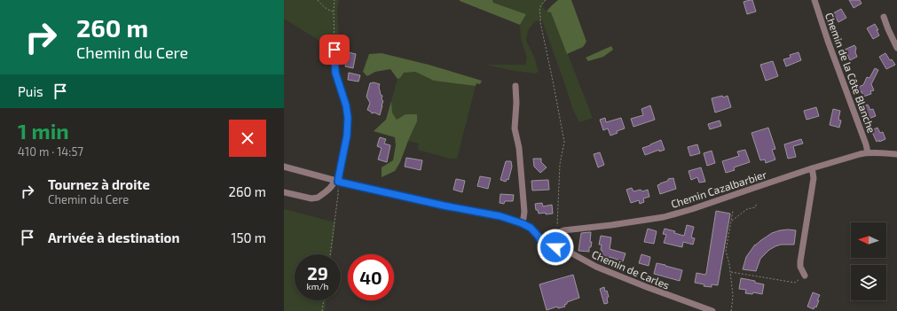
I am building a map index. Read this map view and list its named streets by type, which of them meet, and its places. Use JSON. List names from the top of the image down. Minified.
{"streets":{"street":["Chemin de la Côte Blanche","Chemin Cazalbarbier","Chemin de Carles"]},"crossings":[["Chemin de la Côte Blanche","Chemin Cazalbarbier"]],"north":"left","page":{"turn":["260 m","Chemin du Cere"],"then":"Puis","heading":["1 min","410 m · 14:57"],"list":[{"name":"Tournez à droite","note":"Chemin du Cere","value":"260 m"},{"name":"Arrivée à destination","value":"150 m"}],"speed":"29 km/h","limit":"40"}}
